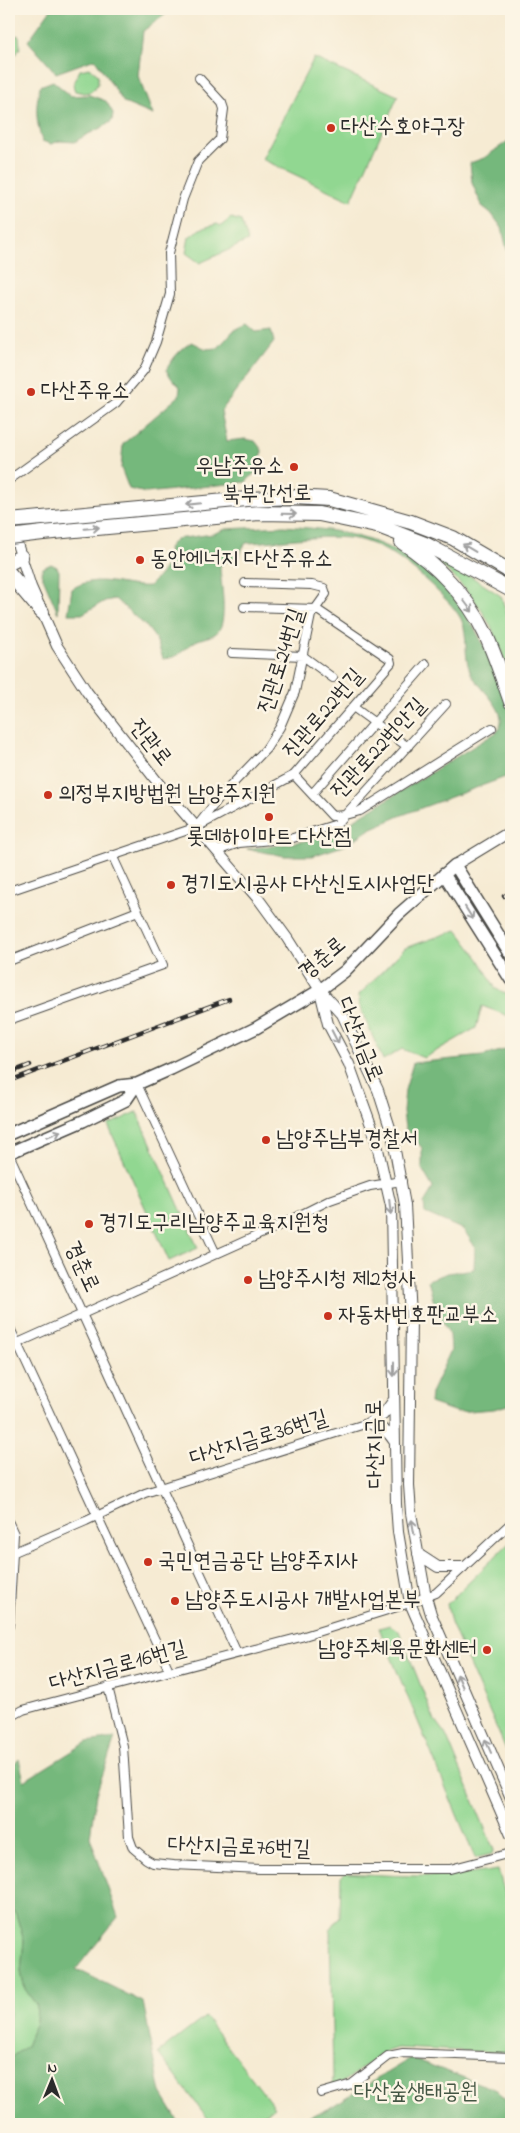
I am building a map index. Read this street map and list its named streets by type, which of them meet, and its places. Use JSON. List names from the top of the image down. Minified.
{"streets":{"highway":["북부간선로"],"main road":["경춘로"],"street":["진관로24번길","진관로22번길","진관로","진관로22번안길","다산지금로","다산지금로36번길","다산지금로16번길","다산지금로76번길"]},"crossings":[["북부간선로","진관로"],["진관로24번길","진관로22번길"],["진관로24번길","진관로"],["진관로22번길","진관로"],["진관로22번길","진관로22번안길"],["진관로","경춘로"],["진관로","다산지금로"],["경춘로","다산지금로"],["다산지금로","다산지금로16번길"],["다산지금로16번길","다산지금로76번길"]],"parks":["다산숲생태공원"],"places":["다산수호야구장","다산주유소","우남주유소","동안에너지 다산주유소","의정부지방법원 남양주지원","롯데하이마트 다산점","경기도시공사 다산신도시사업단","남양주남부경찰서","경기도구리남양주교육지원청","남양주시청 제2청사","자동차번호판교부소","국민연금공단 남양주지사","남양주도시공사 개발사업본부","남양주체육문화센터"],"north":"top"}
